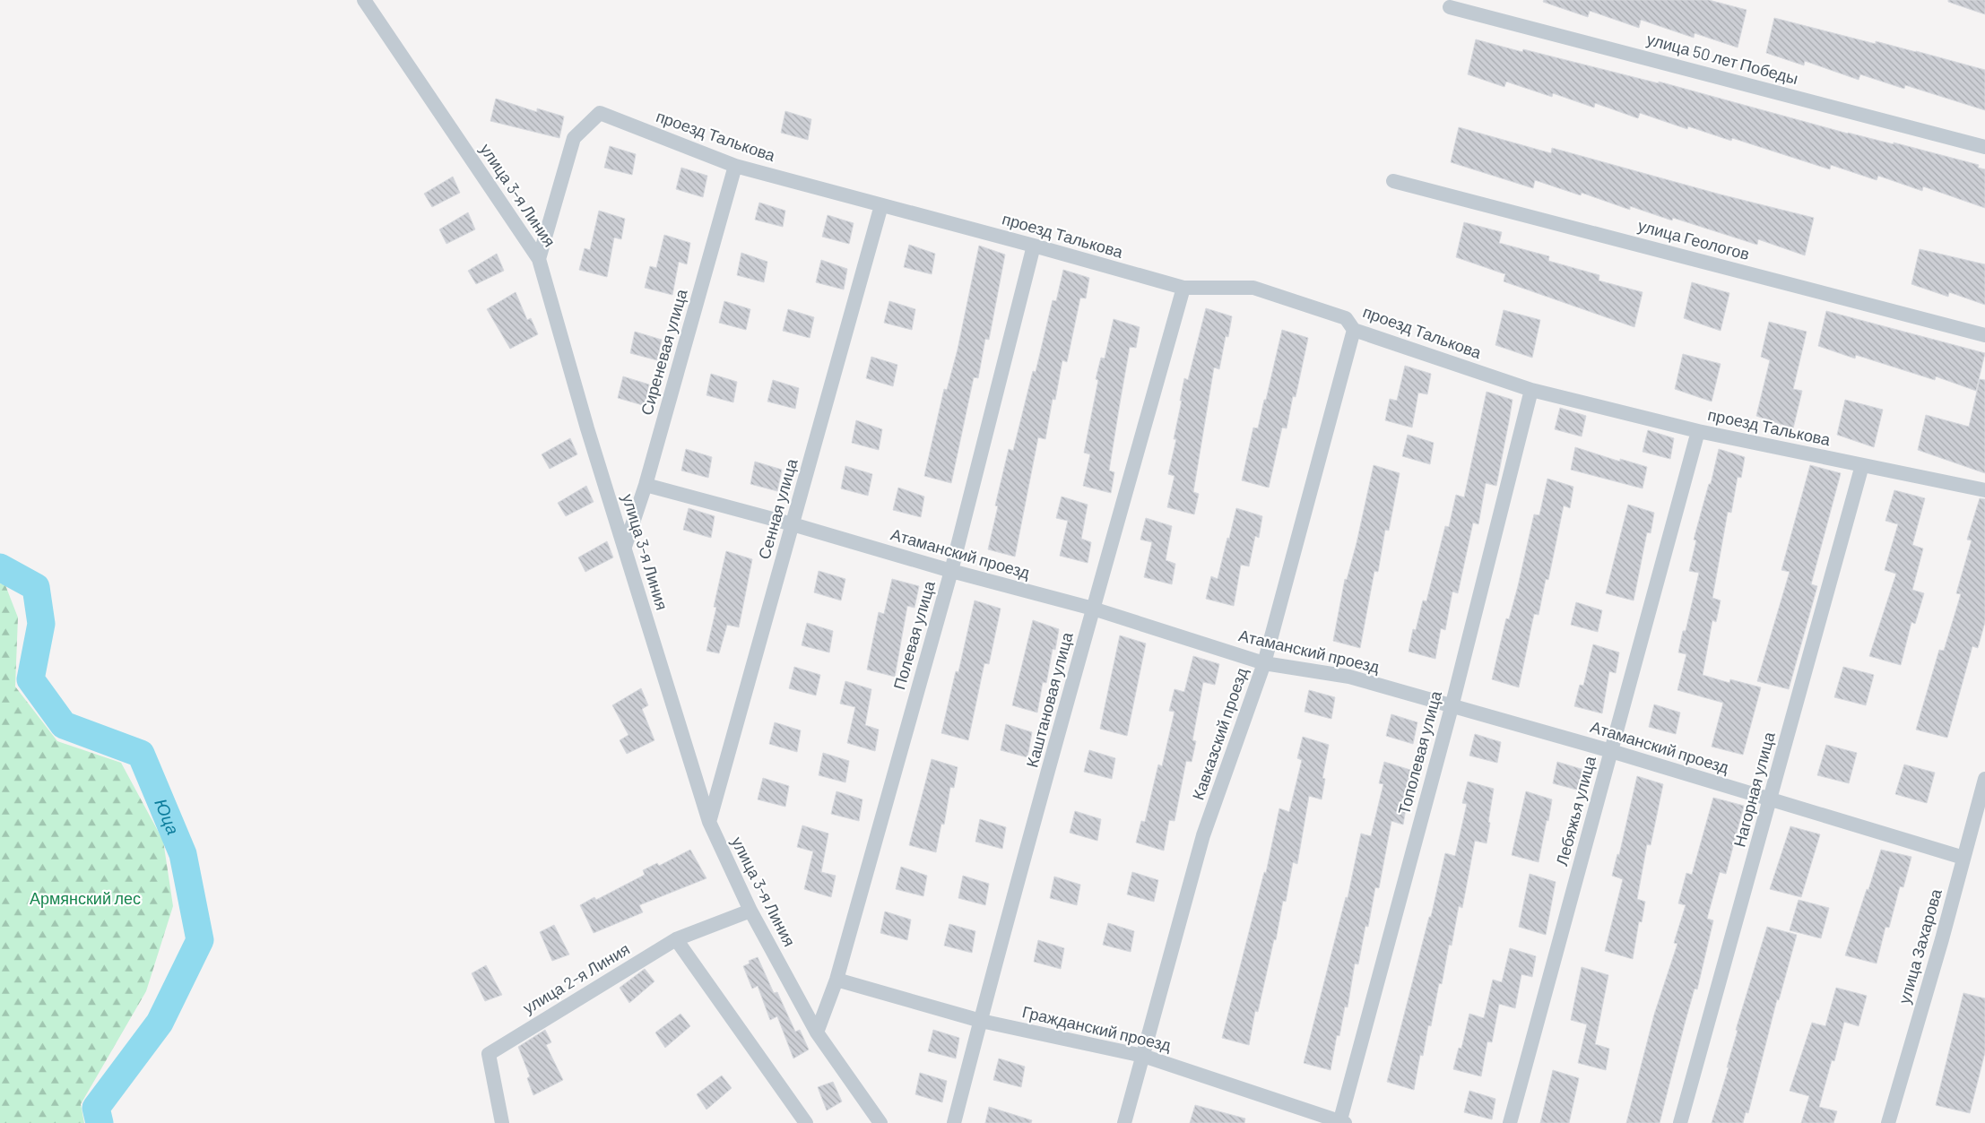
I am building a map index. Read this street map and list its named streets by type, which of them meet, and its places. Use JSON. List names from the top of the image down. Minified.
{"streets":{"street":["улица 50 лет Победы","проезд Талькова","улица 3-я Линия","улица Геологов","Сиреневая улица","Сенная улица","Атаманский проезд","Полевая улица","Каштановая улица","Кавказский проезд","Тополевая улица","Нагорная улица","Лебяжья улица","улица Захарова","улица 2-я Линия","Гражданский проезд"]},"crossings":[["проезд Талькова","улица 3-я Линия"],["проезд Талькова","Сиреневая улица"],["проезд Талькова","Сенная улица"],["проезд Талькова","Полевая улица"],["проезд Талькова","Каштановая улица"],["проезд Талькова","Кавказский проезд"],["проезд Талькова","Тополевая улица"],["проезд Талькова","Нагорная улица"],["проезд Талькова","Лебяжья улица"],["улица 3-я Линия","Сиреневая улица"],["улица 3-я Линия","Сенная улица"],["улица 3-я Линия","Полевая улица"],["улица 3-я Линия","улица 2-я Линия"],["Сиреневая улица","Атаманский проезд"],["Сенная улица","Атаманский проезд"],["Атаманский проезд","Полевая улица"],["Атаманский проезд","Каштановая улица"],["Атаманский проезд","Кавказский проезд"],["Атаманский проезд","Тополевая улица"],["Атаманский проезд","Нагорная улица"],["Атаманский проезд","Лебяжья улица"],["Атаманский проезд","улица Захарова"],["Полевая улица","Гражданский проезд"],["Каштановая улица","Гражданский проезд"],["Кавказский проезд","Гражданский проезд"],["Тополевая улица","Гражданский проезд"]],"water":["Юца"],"parks":["Армянский лес"]}
